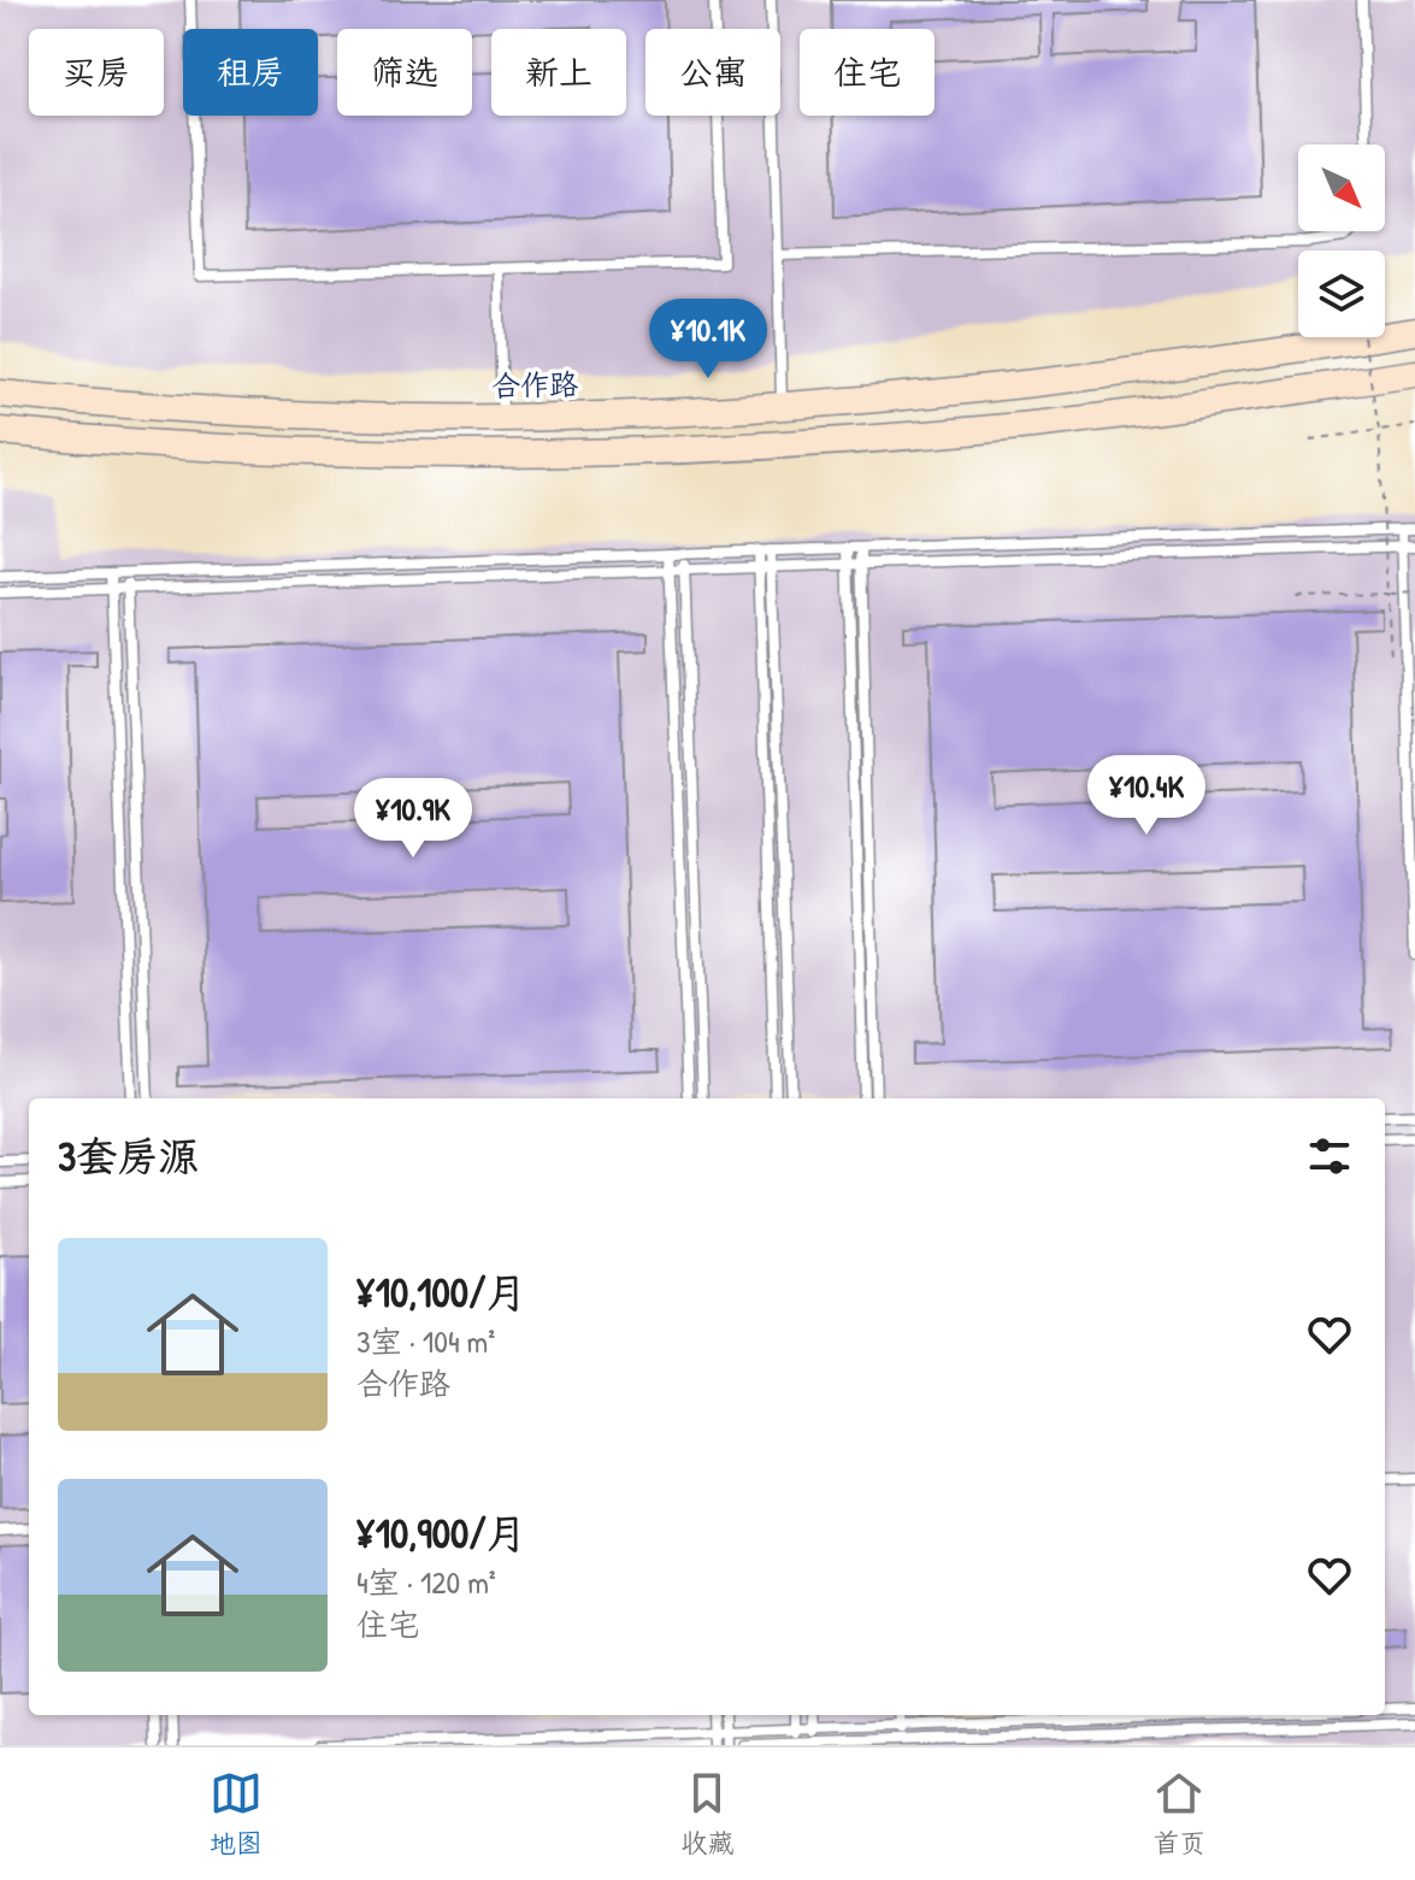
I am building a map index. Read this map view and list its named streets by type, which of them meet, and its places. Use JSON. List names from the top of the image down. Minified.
{"streets":{"main road":["合作路"]},"north":"bottom right","page":{"chip":["买房","租房","筛选","新上","公寓","住宅"],"price":["¥10.1K","¥10.4K","¥10.9K"],"heading":"3套房源","list":[{"name":"¥10,100/月","note":"3室 · 104 m² · 合作路"},{"name":"¥10,900/月","note":"4室 · 120 m² · 住宅"}],"tabs":["地图","收藏","首页"]}}
